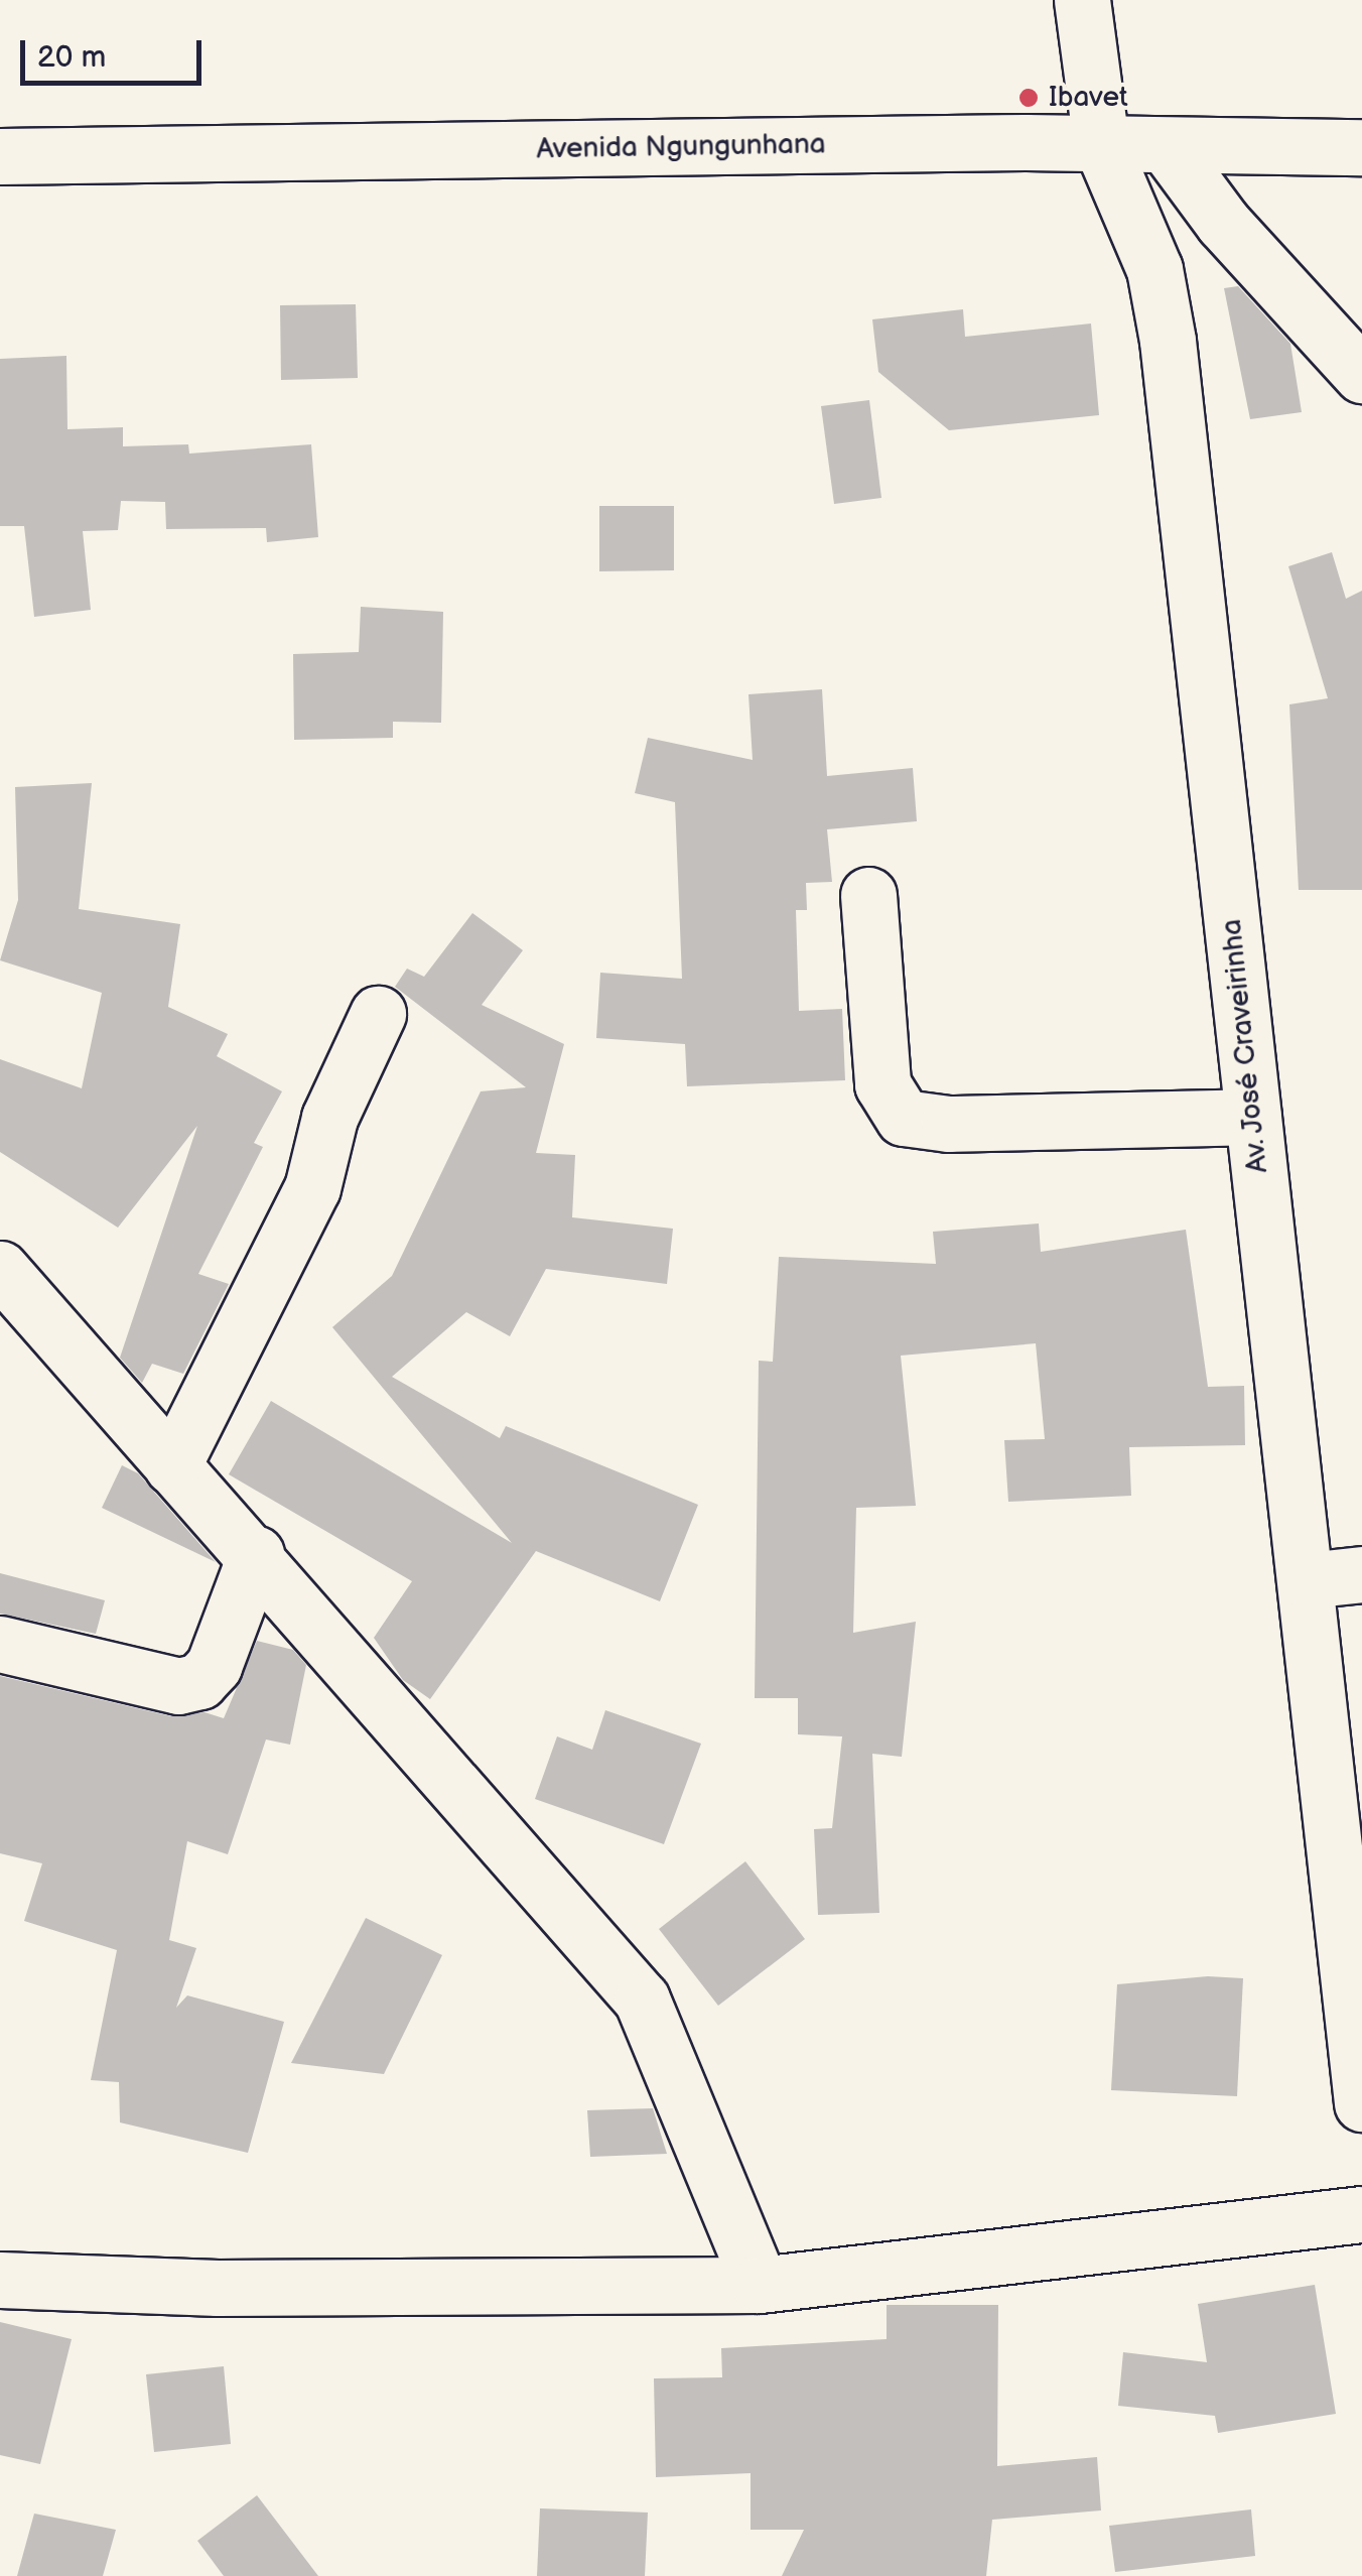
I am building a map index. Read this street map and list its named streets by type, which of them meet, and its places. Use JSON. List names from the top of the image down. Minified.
{"streets":{"street":["Avenida Ngungunhana","Av. José Craveirinha"]},"crossings":[["Avenida Ngungunhana","Av. José Craveirinha"]],"places":["Ibavet"],"scale_bar":"20 m"}
